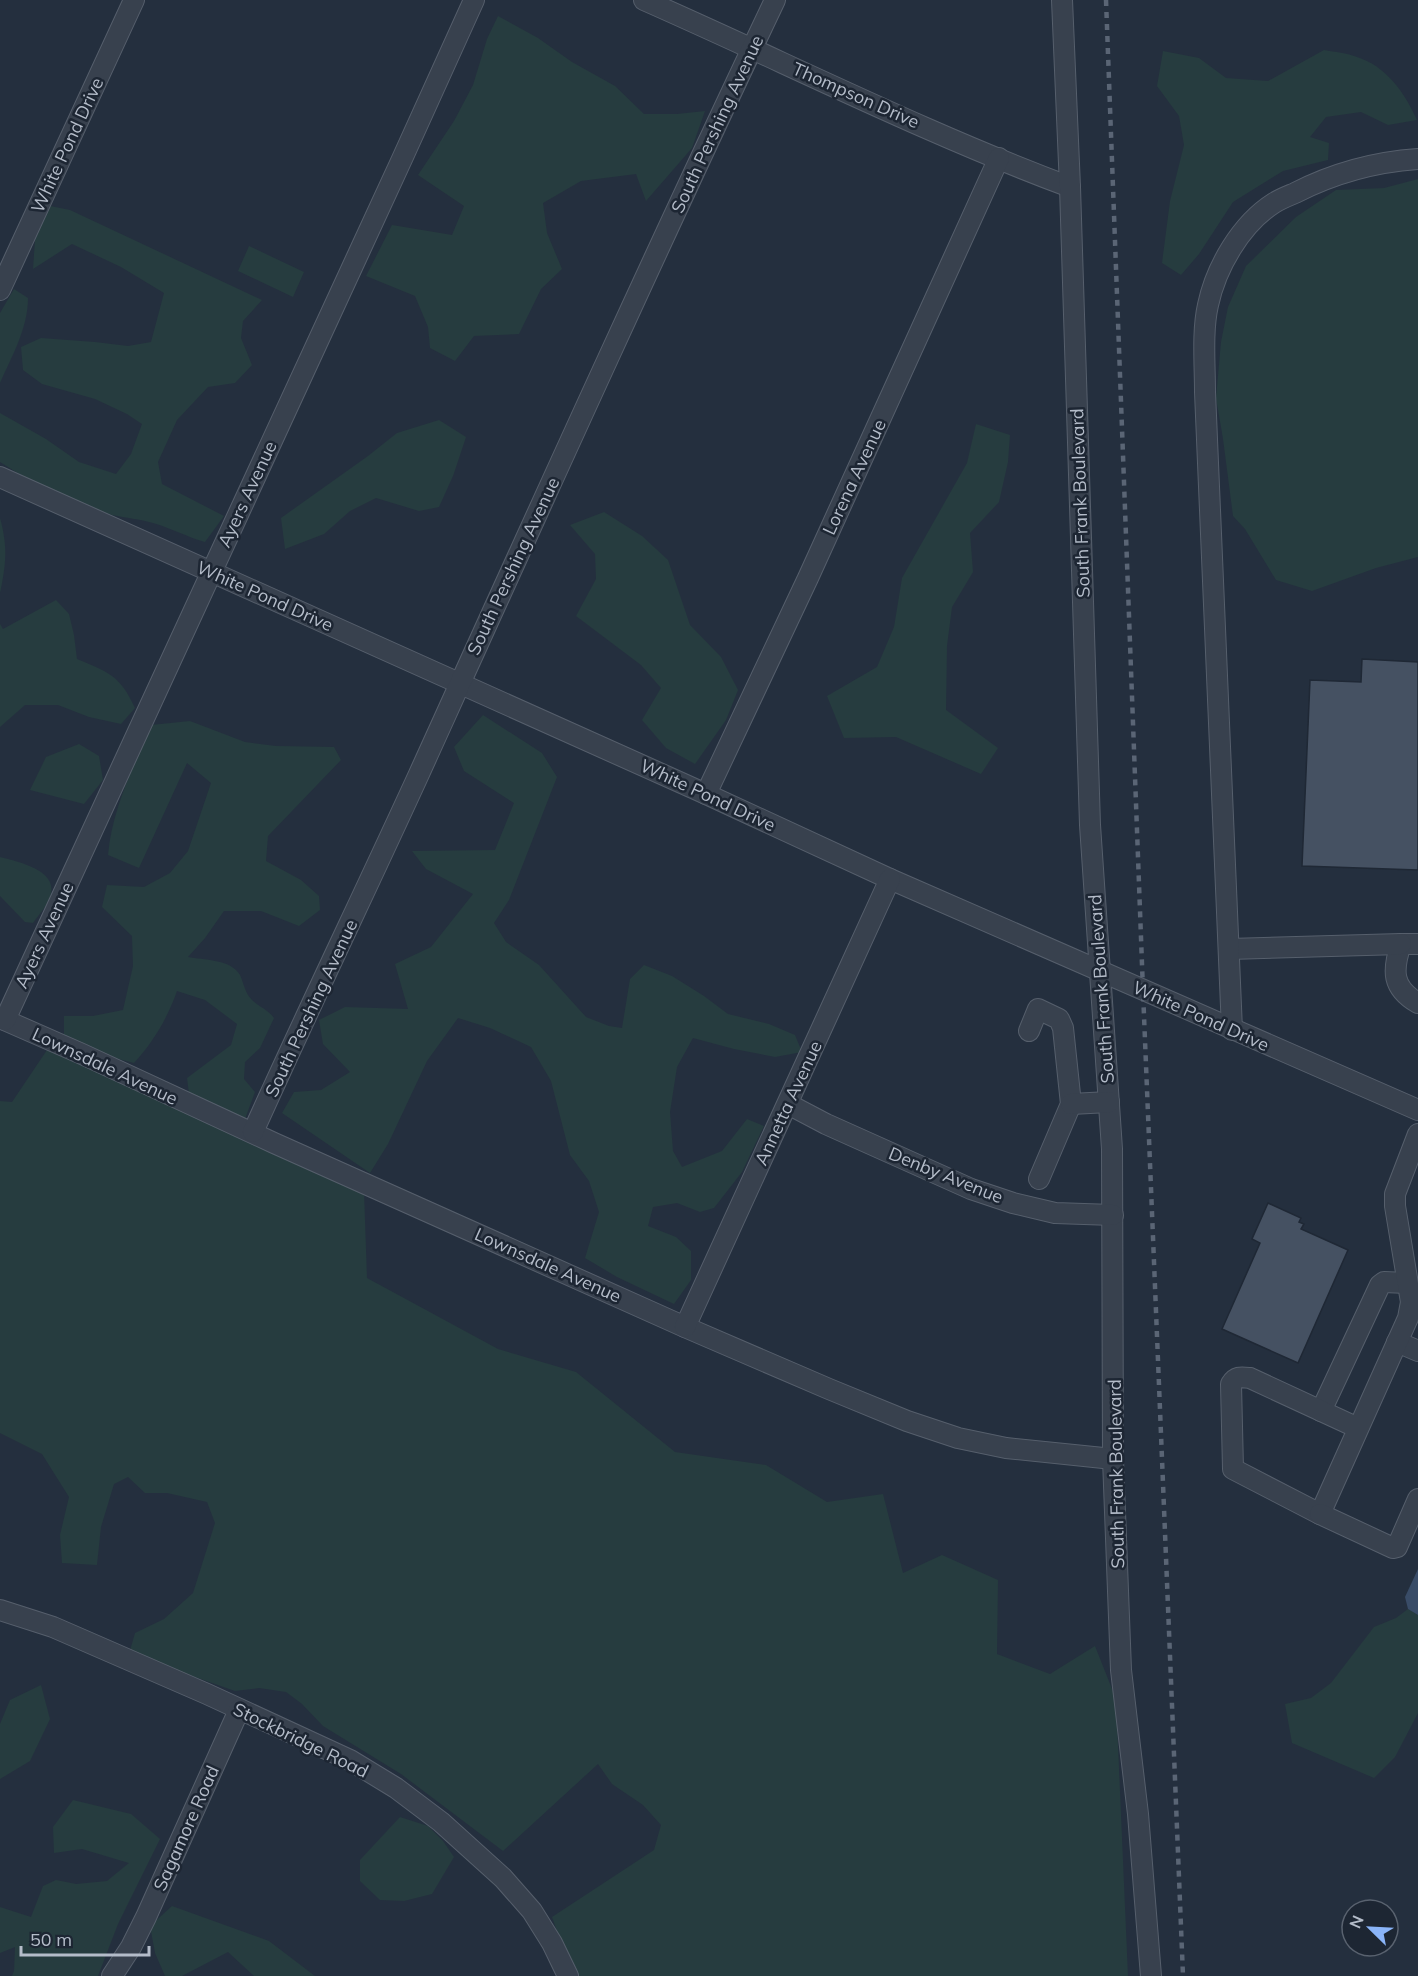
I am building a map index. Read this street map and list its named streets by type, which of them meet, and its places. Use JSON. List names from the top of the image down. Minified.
{"streets":{"street":["Thompson Drive","South Pershing Avenue","White Pond Drive","Lorena Avenue","Ayers Avenue","South Frank Boulevard","Lownsdale Avenue","Annetta Avenue","Denby Avenue","Stockbridge Road","Sagamore Road"]},"crossings":[["Thompson Drive","South Pershing Avenue"],["Thompson Drive","Lorena Avenue"],["Thompson Drive","South Frank Boulevard"],["South Pershing Avenue","White Pond Drive"],["South Pershing Avenue","Lownsdale Avenue"],["White Pond Drive","Lorena Avenue"],["White Pond Drive","Ayers Avenue"],["White Pond Drive","South Frank Boulevard"],["White Pond Drive","Annetta Avenue"],["Ayers Avenue","Lownsdale Avenue"],["South Frank Boulevard","Lownsdale Avenue"],["South Frank Boulevard","Denby Avenue"],["Lownsdale Avenue","Annetta Avenue"],["Annetta Avenue","Denby Avenue"],["Stockbridge Road","Sagamore Road"]],"scale_bar":"50 m","north":"top left"}
